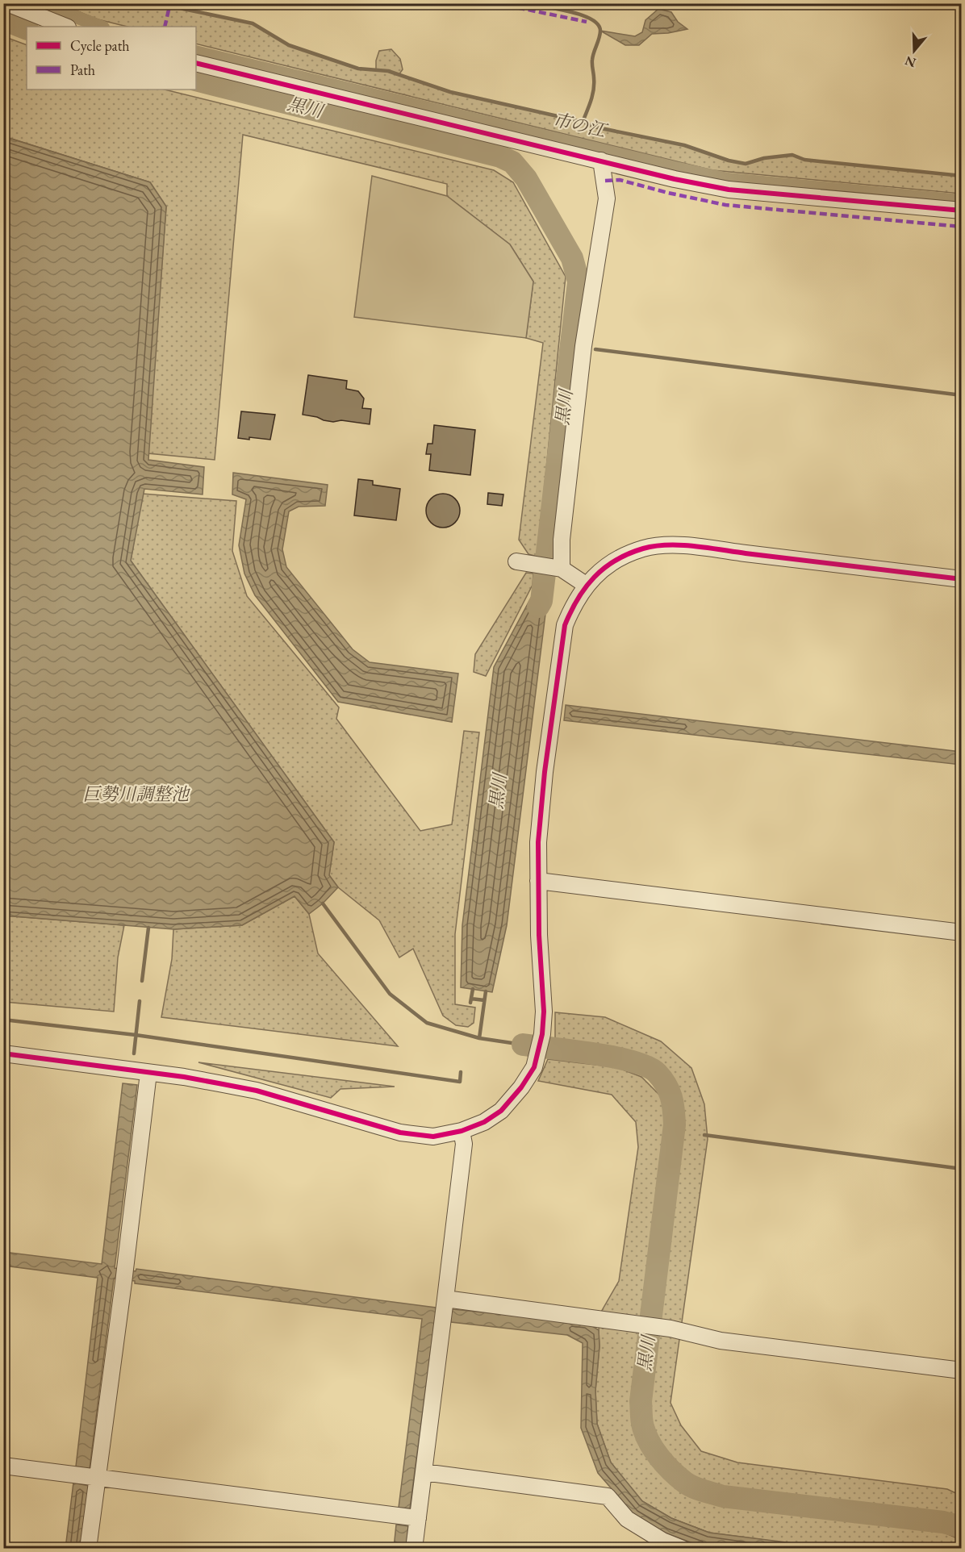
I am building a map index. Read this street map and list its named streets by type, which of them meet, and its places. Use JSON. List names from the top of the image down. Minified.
{"water":["黒川","市の江","巨勢川調整池"],"legend":["Cycle path","Path"],"north":"bottom"}
